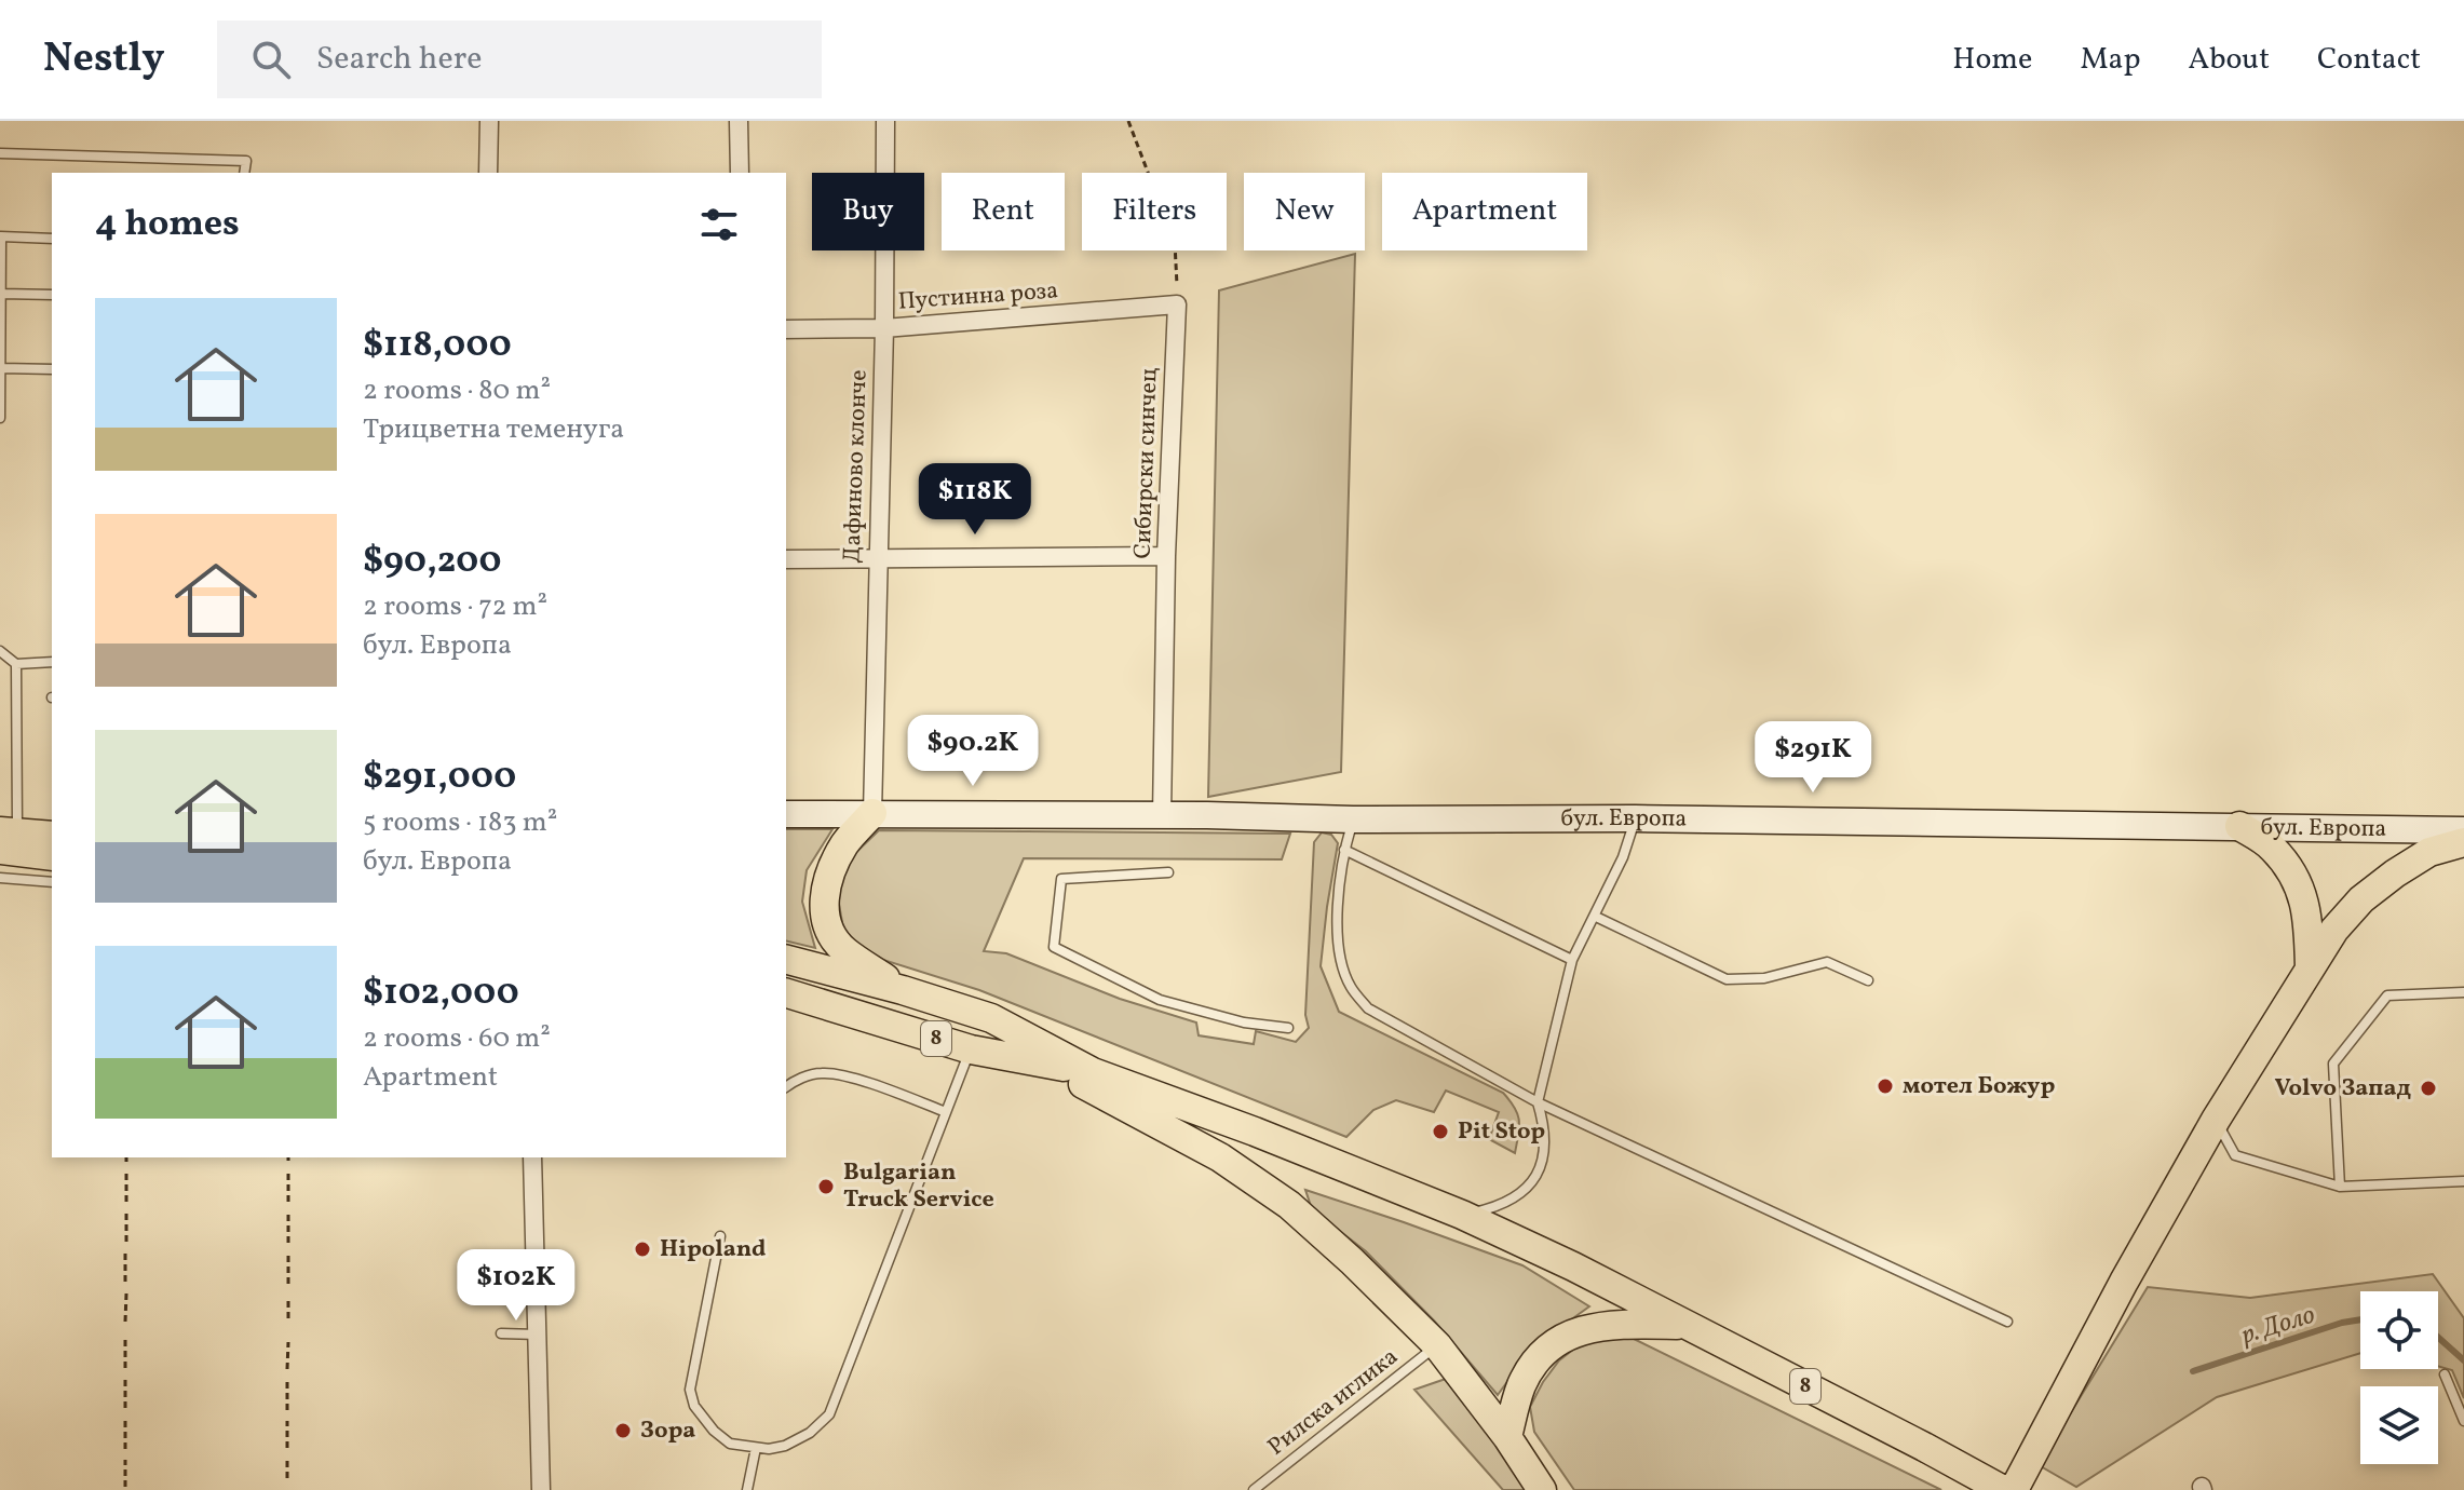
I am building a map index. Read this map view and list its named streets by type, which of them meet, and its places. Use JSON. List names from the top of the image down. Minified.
{"streets":{"main road":["8"],"street":["Пустинна роза","Сибирски синчец","Дафиново клонче","бул. Европа"],"lane":["Рилска иглика"]},"crossings":[["Пустинна роза","Сибирски синчец"],["Пустинна роза","Дафиново клонче"],["Сибирски синчец","бул. Европа"],["Дафиново клонче","бул. Европа"]],"water":["р. Доло"],"places":["мотел Божур","Volvo Запад","Pit Stop","Bulgarian Truck Service","Hipoland","Зора"],"page":{"header":"Nestly","search":"Search here","nav":["Home","Map","About","Contact"],"chip":["Buy","Rent","Filters","New","Apartment"],"heading":"4 homes","list":[{"name":"$118,000","note":"2 rooms · 80 m² · Трицветна теменуга"},{"name":"$90,200","note":"2 rooms · 72 m² · бул. Европа"},{"name":"$291,000","note":"5 rooms · 183 m² · бул. Европа"},{"name":"$102,000","note":"2 rooms · 60 m² · Apartment"}],"price":["$118K","$90.2K","$291K","$102K"]}}
